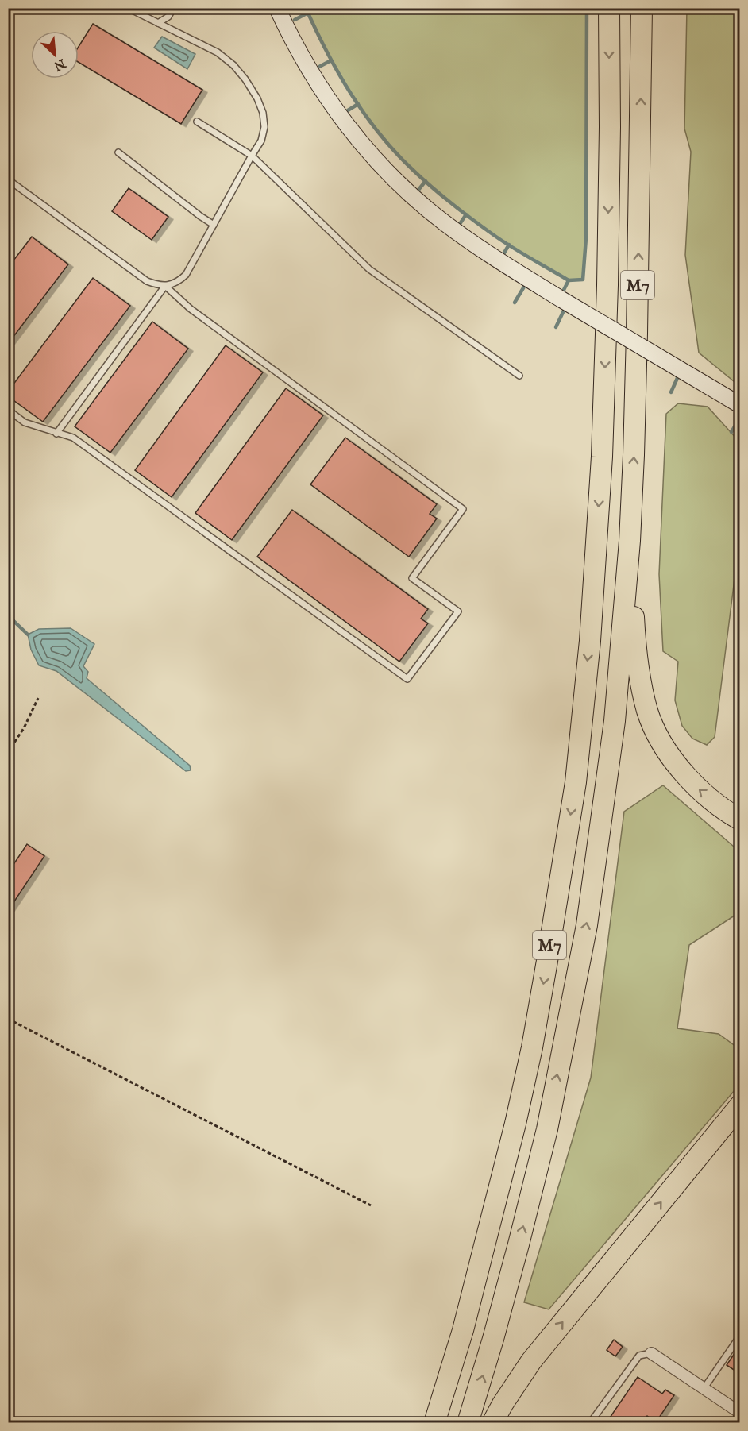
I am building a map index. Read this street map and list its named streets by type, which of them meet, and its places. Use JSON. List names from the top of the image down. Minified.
{"streets":{"highway":["M7"]},"north":"bottom right"}
